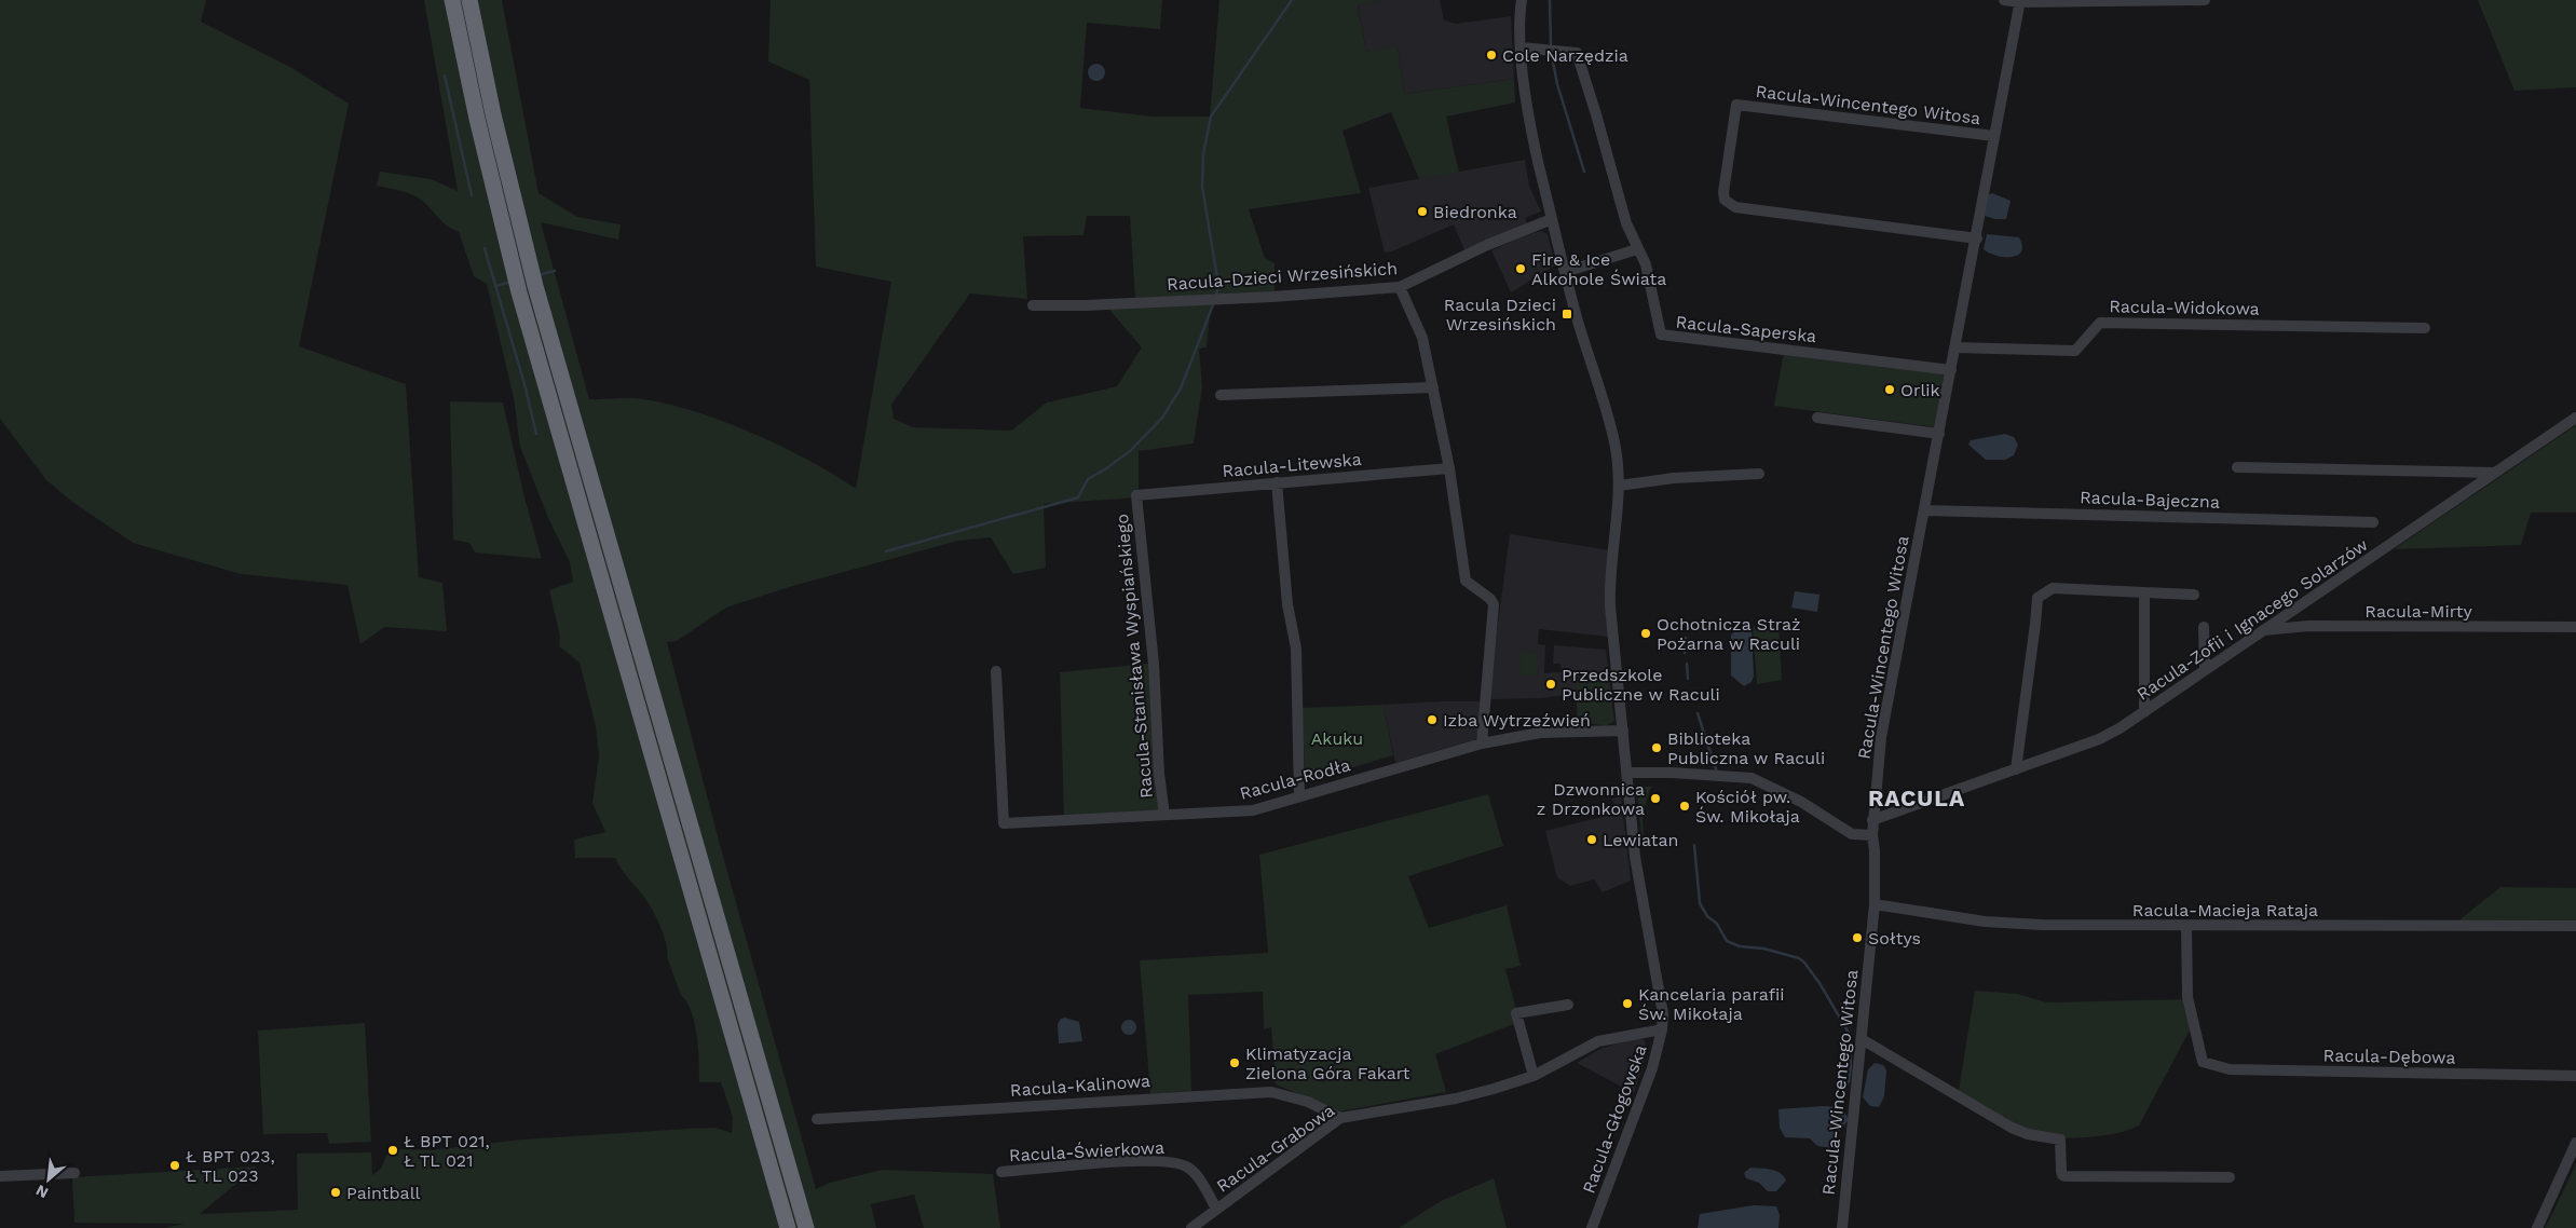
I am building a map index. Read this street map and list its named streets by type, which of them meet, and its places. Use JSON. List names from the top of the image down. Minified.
{"streets":{"street":["Racula-Wincentego Witosa","Racula-Dzieci Wrzesińskich","Racula-Widokowa","Racula-Saperska","Racula-Litewska","Racula-Bajeczna","Racula-Mirty","Racula-Zofii i Ignacego Solarzów","Racula-Stanisława Wyspiańskiego","Racula-Rodła","Racula-Macieja Rataja","Racula-Dębowa","Racula-Kalinowa","Racula-Głogowska","Racula-Grabowa","Racula-Świerkowa"]},"crossings":[["Racula-Wincentego Witosa","Racula-Widokowa"],["Racula-Wincentego Witosa","Racula-Saperska"],["Racula-Wincentego Witosa","Racula-Bajeczna"],["Racula-Wincentego Witosa","Racula-Zofii i Ignacego Solarzów"],["Racula-Wincentego Witosa","Racula-Macieja Rataja"],["Racula-Dzieci Wrzesińskich","Racula-Głogowska"],["Racula-Saperska","Racula-Głogowska"],["Racula-Litewska","Racula-Stanisława Wyspiańskiego"],["Racula-Mirty","Racula-Zofii i Ignacego Solarzów"],["Racula-Stanisława Wyspiańskiego","Racula-Rodła"],["Racula-Rodła","Racula-Głogowska"],["Racula-Macieja Rataja","Racula-Dębowa"],["Racula-Kalinowa","Racula-Grabowa"],["Racula-Głogowska","Racula-Grabowa"],["Racula-Grabowa","Racula-Świerkowa"]],"districts":["RACULA"],"parks":["Akuku"],"places":{"other":["Cole Narzędzia","Biedronka","Fire & Ice Alkohole Świata","Orlik","Ochotnicza Straż Pożarna w Raculi","Przedszkole Publiczne w Raculi","Izba Wytrzeźwień","Biblioteka Publiczna w Raculi","Dzwonnica z Drzonkowa","Kościół pw. Św. Mikołaja","Lewiatan","Sołtys","Kancelaria parafii Św. Mikołaja","Klimatyzacja Zielona Góra Fakart","Ł BPT 021, Ł TL 021","Ł BPT 023, Ł TL 023","Paintball"],"transit":["Racula Dzieci Wrzesińskich"]},"north":"bottom left"}
